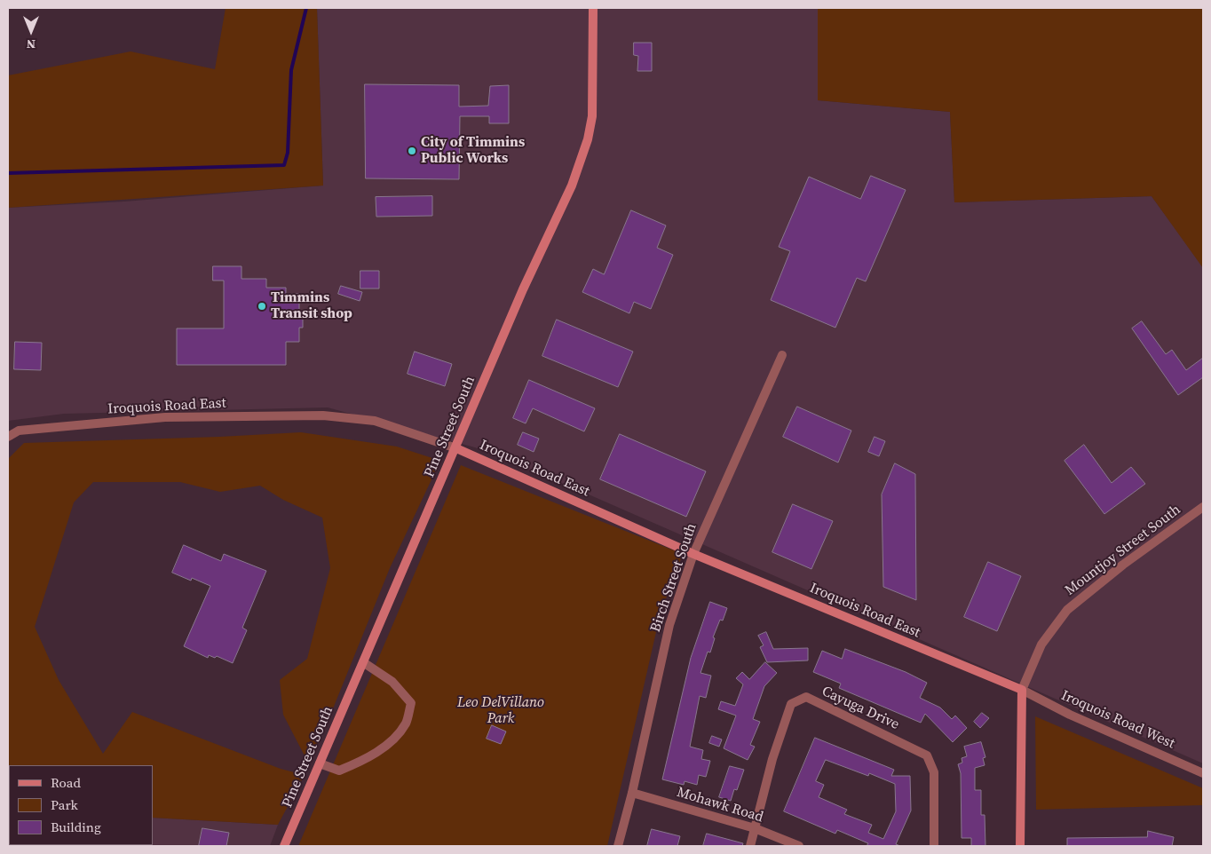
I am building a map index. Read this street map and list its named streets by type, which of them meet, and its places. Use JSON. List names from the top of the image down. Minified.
{"streets":{"street":["Iroquois Road East","Pine Street South","Mountjoy Street South","Birch Street South","Cayuga Drive","Iroquois Road West","Mohawk Road"]},"crossings":[["Iroquois Road East","Pine Street South"],["Iroquois Road East","Mountjoy Street South"],["Iroquois Road East","Birch Street South"],["Iroquois Road East","Iroquois Road West"],["Mountjoy Street South","Iroquois Road West"],["Birch Street South","Mohawk Road"],["Cayuga Drive","Mohawk Road"]],"parks":["Leo DelVillano Park"],"places":["City of Timmins Public Works","Timmins Transit shop"],"legend":["Road","Park","Building"],"north":"bottom"}
